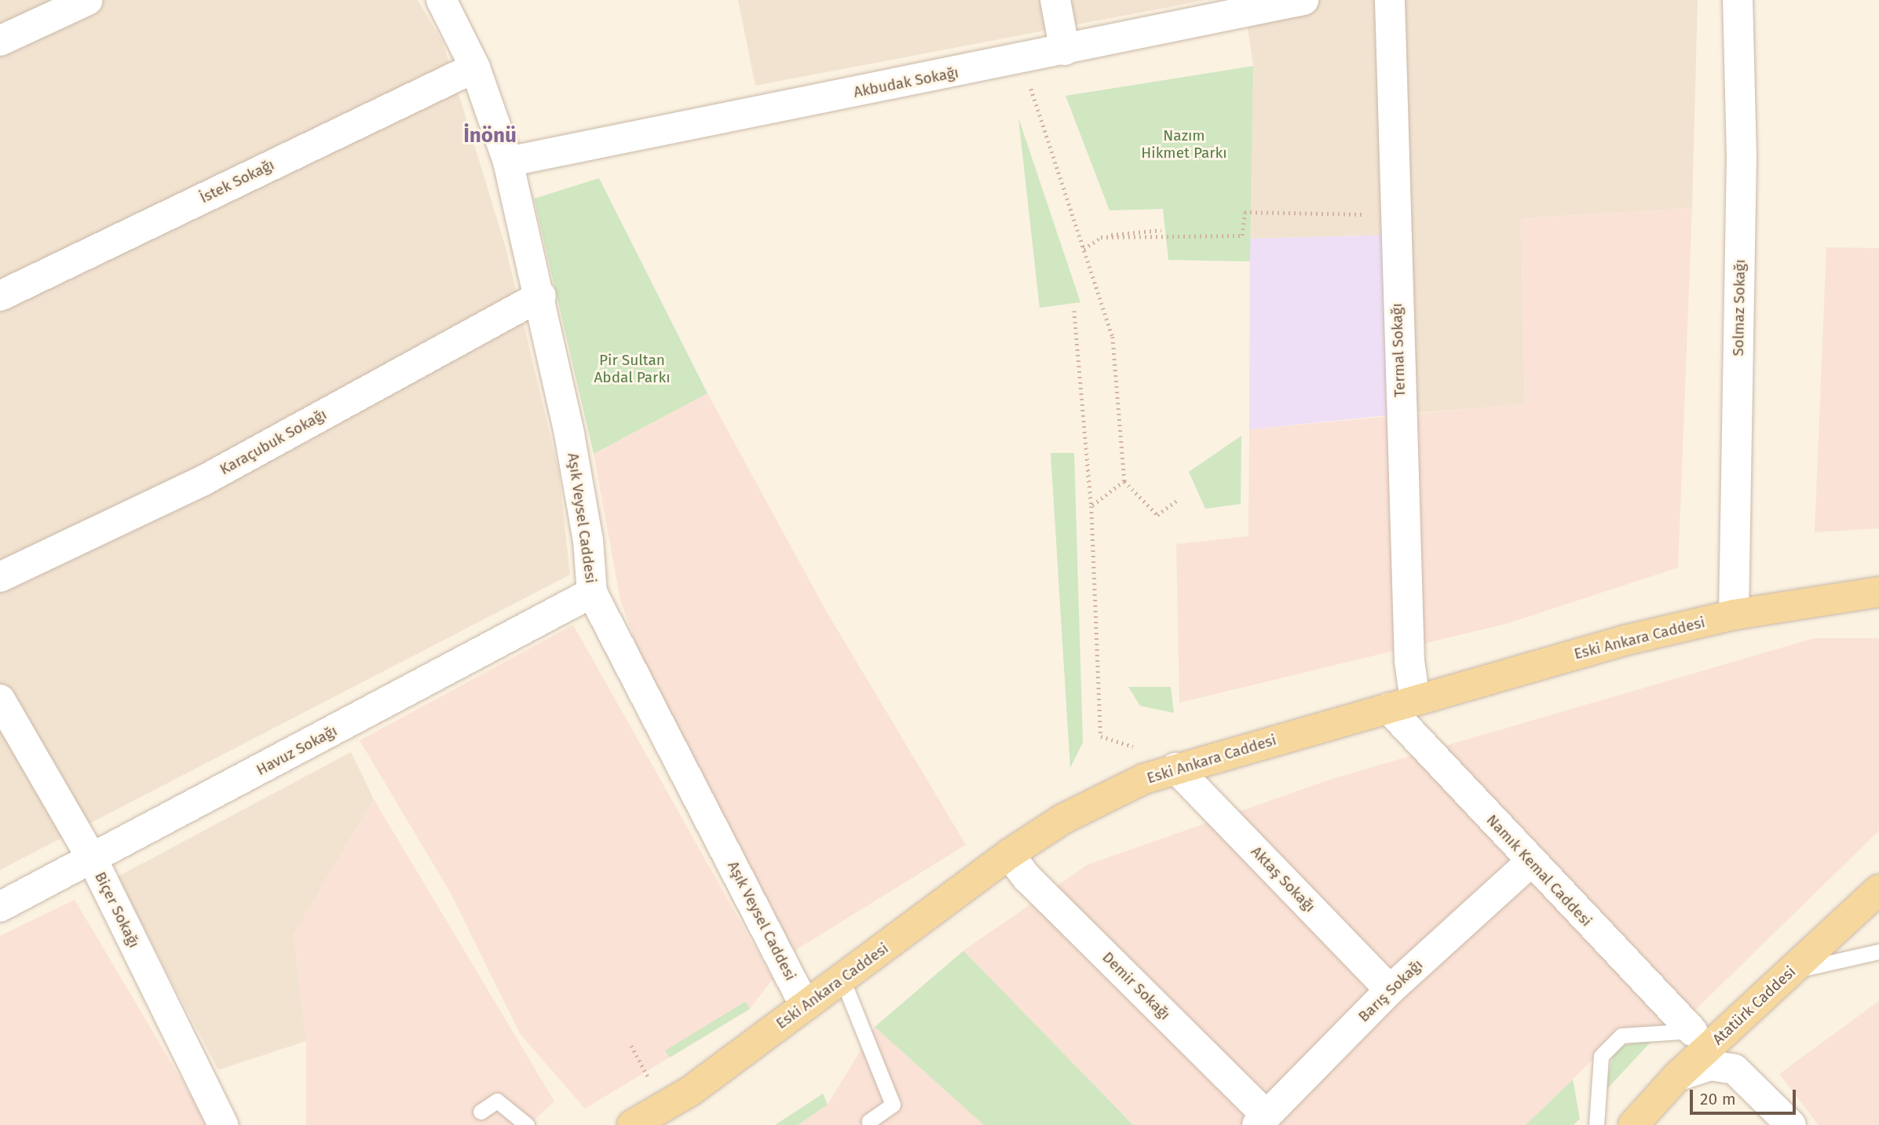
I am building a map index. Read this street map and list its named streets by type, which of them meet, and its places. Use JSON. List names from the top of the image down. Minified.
{"streets":{"main road":["Eski Ankara Caddesi","Atatürk Caddesi"],"street":["Akbudak Sokağı","İstek Sokağı","Solmaz Sokağı","Termal Sokağı","Karaçubuk Sokağı","Aşık Veysel Caddesi","Havuz Sokağı","Namık Kemal Caddesi","Aktaş Sokağı","Biçer Sokağı","Demir Sokağı","Barış Sokağı"]},"crossings":[["Akbudak Sokağı","Aşık Veysel Caddesi"],["İstek Sokağı","Aşık Veysel Caddesi"],["Solmaz Sokağı","Eski Ankara Caddesi"],["Termal Sokağı","Eski Ankara Caddesi"],["Termal Sokağı","Namık Kemal Caddesi"],["Karaçubuk Sokağı","Aşık Veysel Caddesi"],["Aşık Veysel Caddesi","Eski Ankara Caddesi"],["Aşık Veysel Caddesi","Havuz Sokağı"],["Eski Ankara Caddesi","Namık Kemal Caddesi"],["Eski Ankara Caddesi","Aktaş Sokağı"],["Eski Ankara Caddesi","Demir Sokağı"],["Havuz Sokağı","Biçer Sokağı"],["Namık Kemal Caddesi","Barış Sokağı"],["Aktaş Sokağı","Barış Sokağı"],["Demir Sokağı","Barış Sokağı"]],"districts":["İnönü"],"parks":["Nazım Hikmet Parkı","Pir Sultan Abdal Parkı"],"scale_bar":"20 m"}
